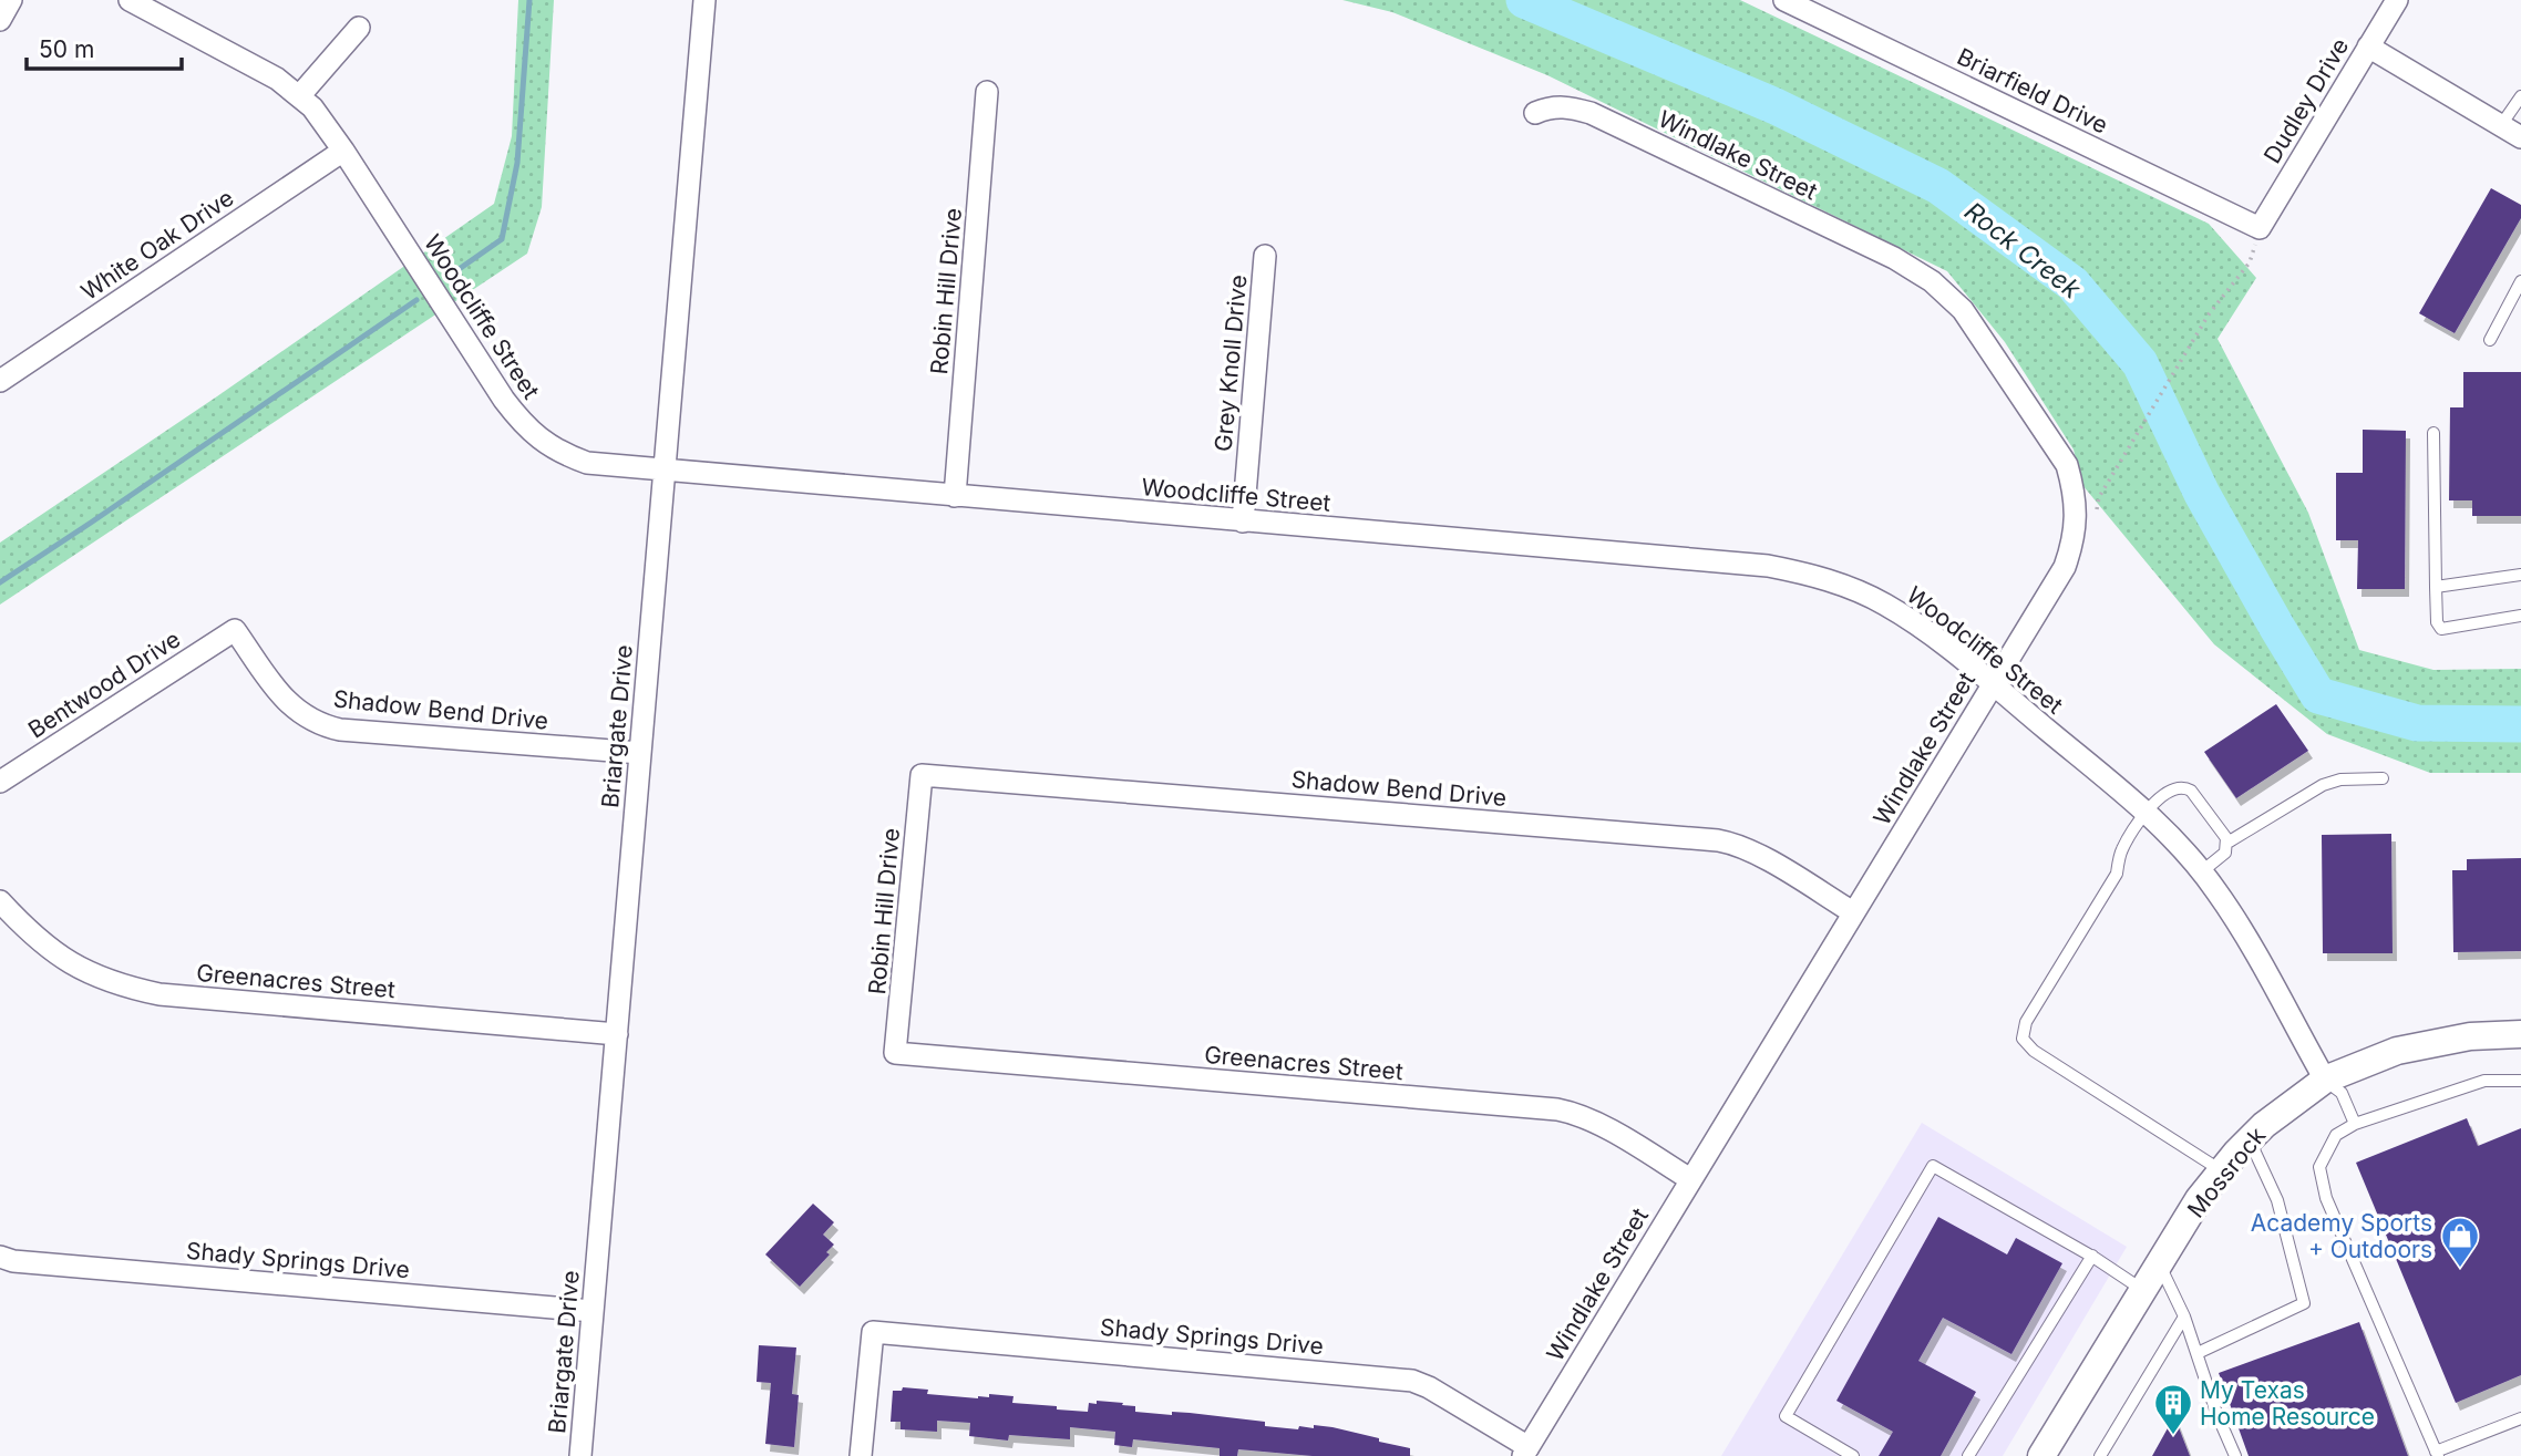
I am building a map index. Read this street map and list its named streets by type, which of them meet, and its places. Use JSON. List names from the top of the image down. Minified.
{"streets":{"street":["Briarfield Drive","Dudley Drive","Windlake Street","White Oak Drive","Robin Hill Drive","Woodcliffe Street","Grey Knoll Drive","Bentwood Drive","Shadow Bend Drive","Briargate Drive","Greenacres Street","Mossrock","Shady Springs Drive"]},"crossings":[["Briarfield Drive","Dudley Drive"],["Windlake Street","Woodcliffe Street"],["Windlake Street","Shadow Bend Drive"],["Windlake Street","Greenacres Street"],["Windlake Street","Shady Springs Drive"],["White Oak Drive","Woodcliffe Street"],["Robin Hill Drive","Woodcliffe Street"],["Robin Hill Drive","Shadow Bend Drive"],["Robin Hill Drive","Greenacres Street"],["Woodcliffe Street","Grey Knoll Drive"],["Woodcliffe Street","Briargate Drive"],["Woodcliffe Street","Mossrock"],["Bentwood Drive","Shadow Bend Drive"],["Shadow Bend Drive","Briargate Drive"],["Briargate Drive","Greenacres Street"],["Briargate Drive","Shady Springs Drive"]],"water":["Rock Creek"],"places":{"shop":["Academy Sports + Outdoors"],"building":["My Texas Home Resource"]},"scale_bar":"50 m"}
